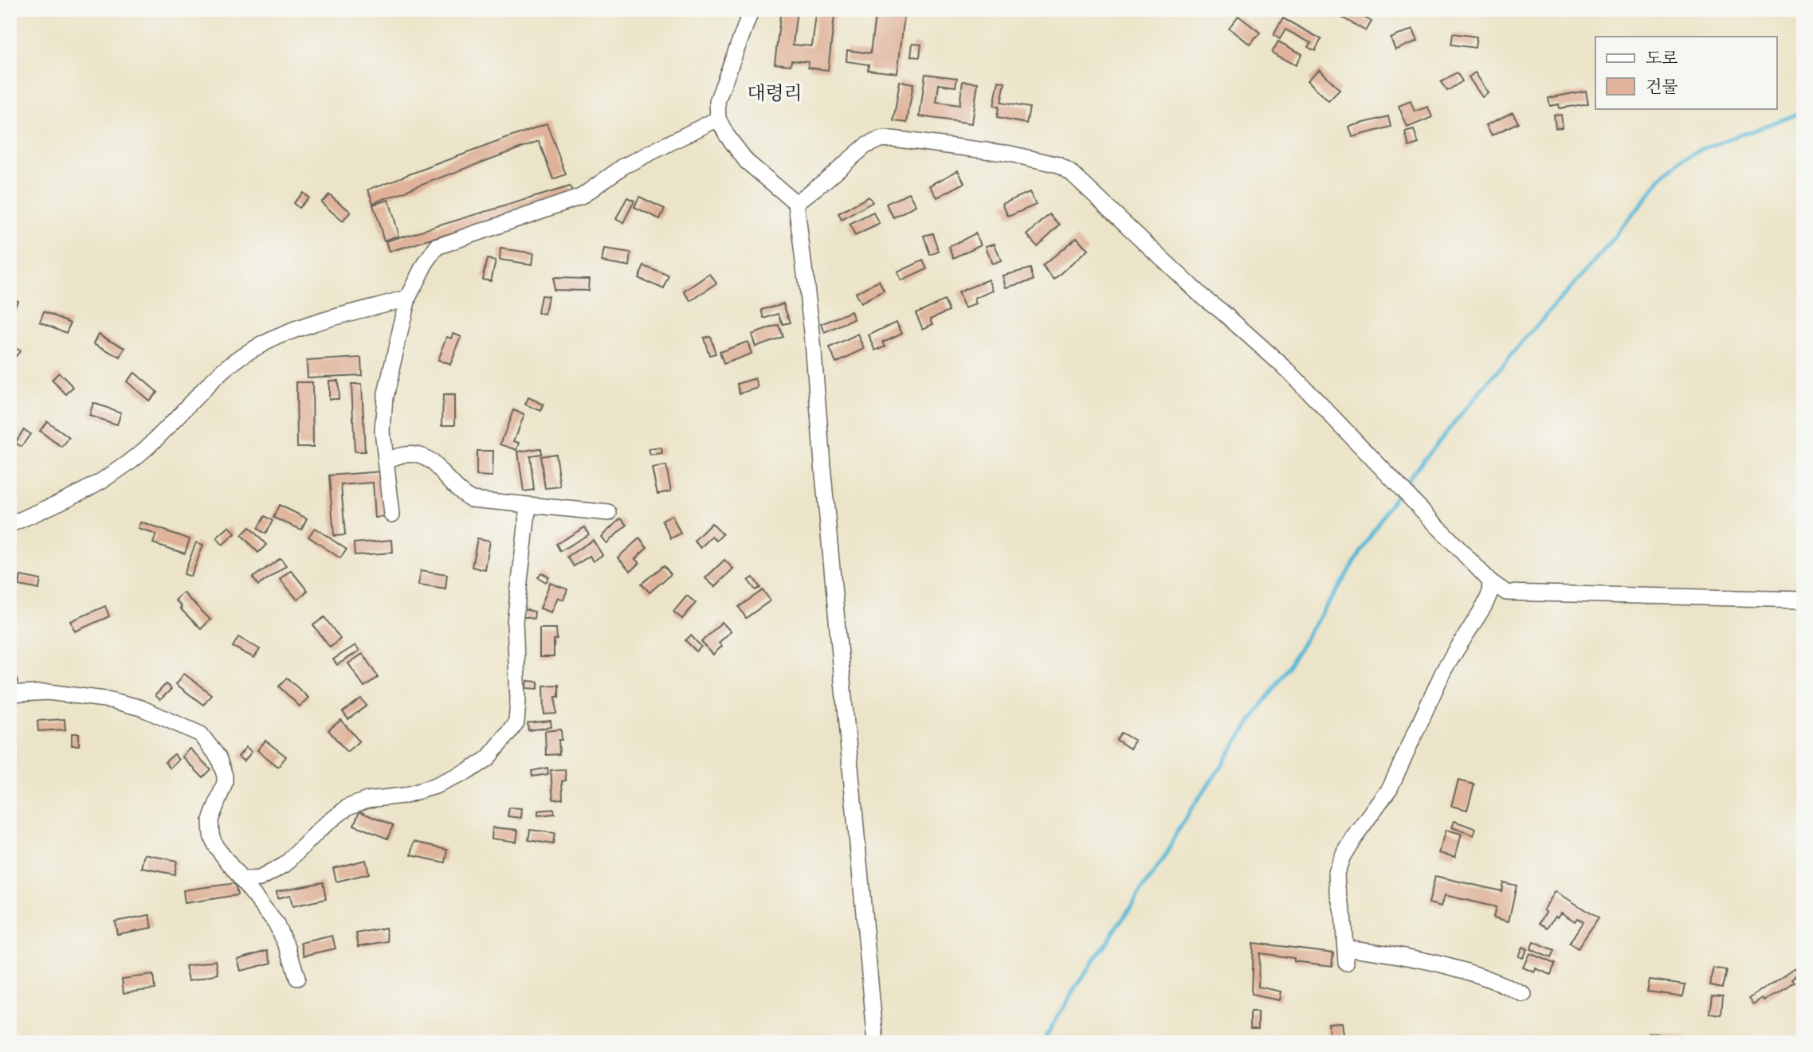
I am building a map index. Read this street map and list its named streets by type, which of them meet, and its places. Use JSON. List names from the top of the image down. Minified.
{"districts":["대령리"],"legend":["도로","건물"]}
